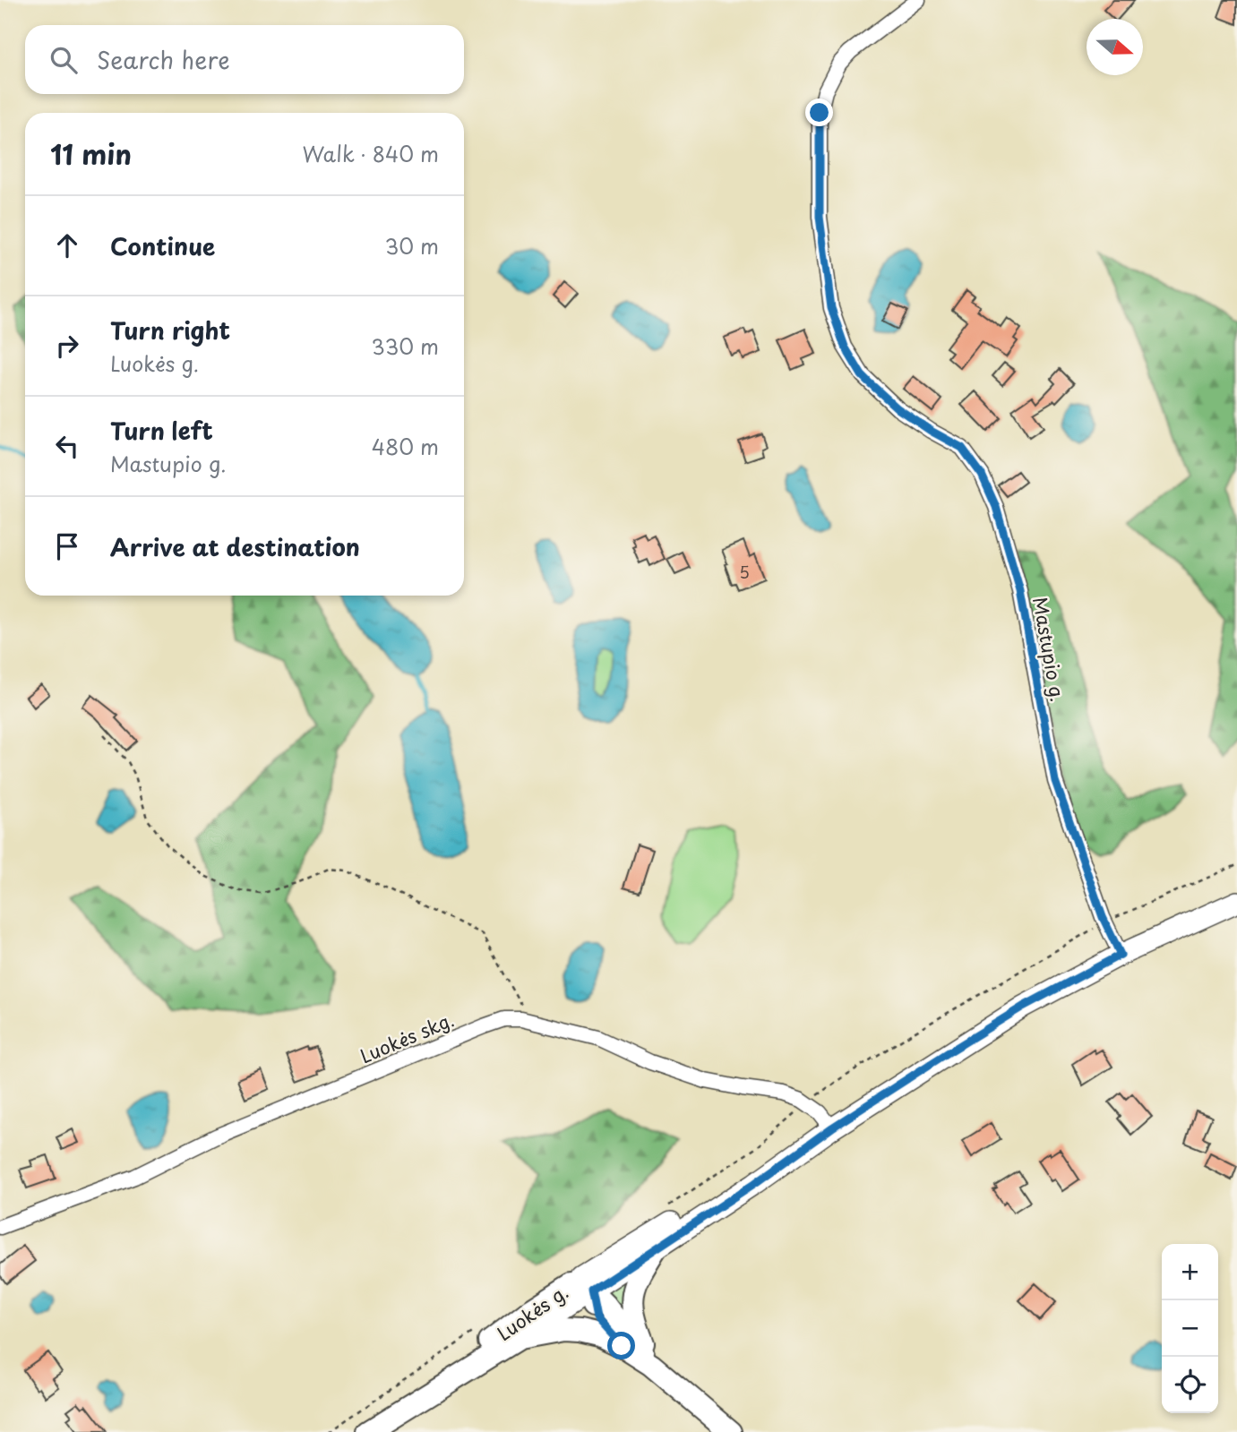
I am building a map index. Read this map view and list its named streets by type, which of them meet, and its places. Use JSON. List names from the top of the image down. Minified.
{"streets":{"main road":["Luokės g."],"street":["Mastupio g.","Luokės skg."]},"crossings":[["Mastupio g.","Luokės g."],["Luokės skg.","Luokės g."]],"house_numbers":["5"],"north":"right","page":{"search":"Search here","heading":["11 min","Walk · 840 m"],"list":[["Continue","30 m"],["Turn right","Luokės g.","330 m"],["Turn left","Mastupio g.","480 m"],"Arrive at destination"],"map_buttons":["+","−"]}}
